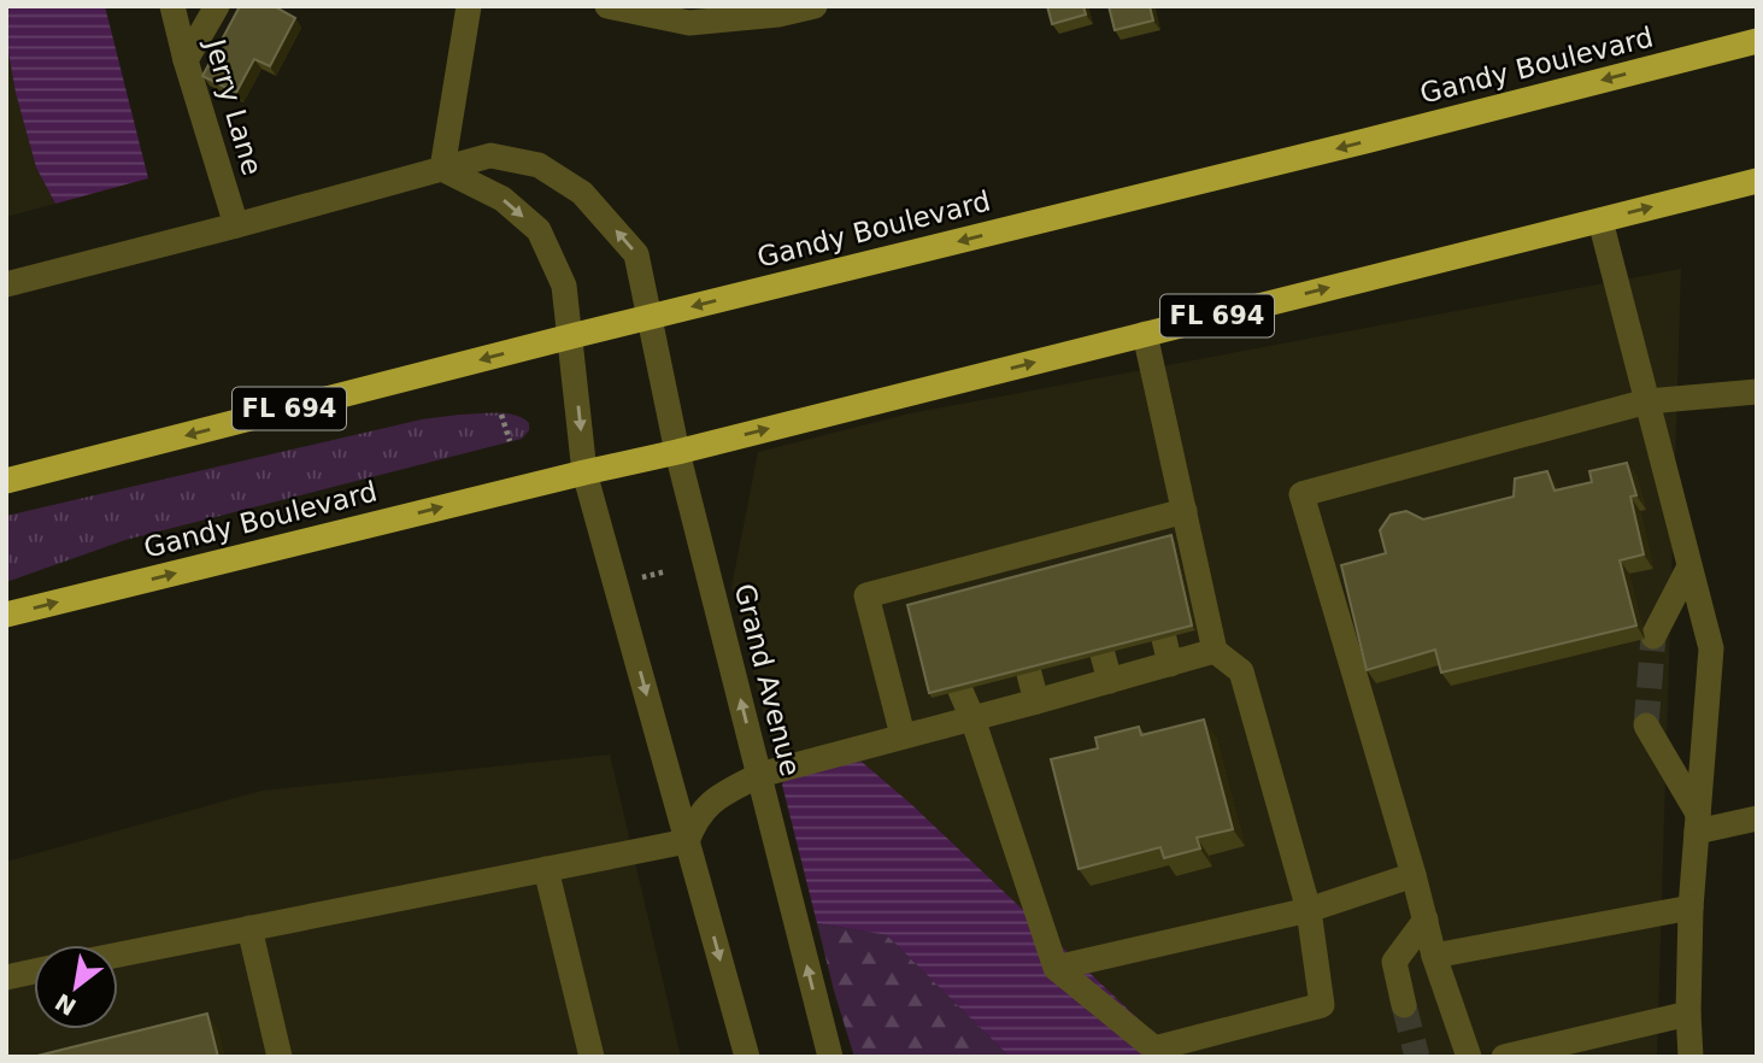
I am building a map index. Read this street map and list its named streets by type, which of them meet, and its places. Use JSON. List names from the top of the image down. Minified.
{"streets":{"highway":["Gandy Boulevard","FL 694"],"street":["Jerry Lane","Grand Avenue"]},"crossings":[["Gandy Boulevard","Grand Avenue"],["Jerry Lane","Grand Avenue"]],"north":"bottom left"}
